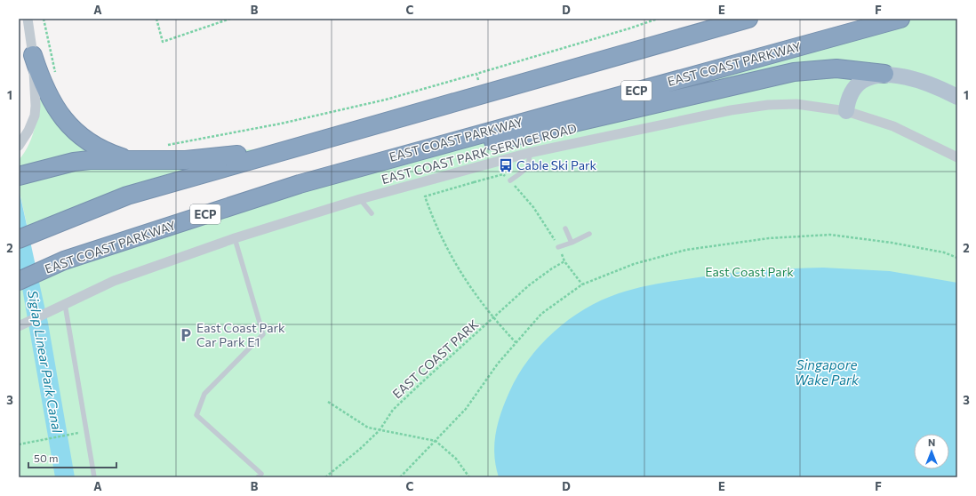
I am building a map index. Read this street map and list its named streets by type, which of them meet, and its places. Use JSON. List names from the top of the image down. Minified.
{"streets":{"highway":["EAST COAST PARKWAY","ECP"],"street":["EAST COAST PARK SERVICE ROAD"],"path":["EAST COAST PARK"]},"water":["Siglap Linear Park Canal","Singapore Wake Park"],"parks":["East Coast Park"],"places":{"bus stop":["Cable Ski Park"],"parking":["East Coast Park Car Park E1"]},"scale_bar":"50 m","north":"top","grid":{"columns":["A","B","C","D","E","F"],"rows":["1","2","3"]}}
